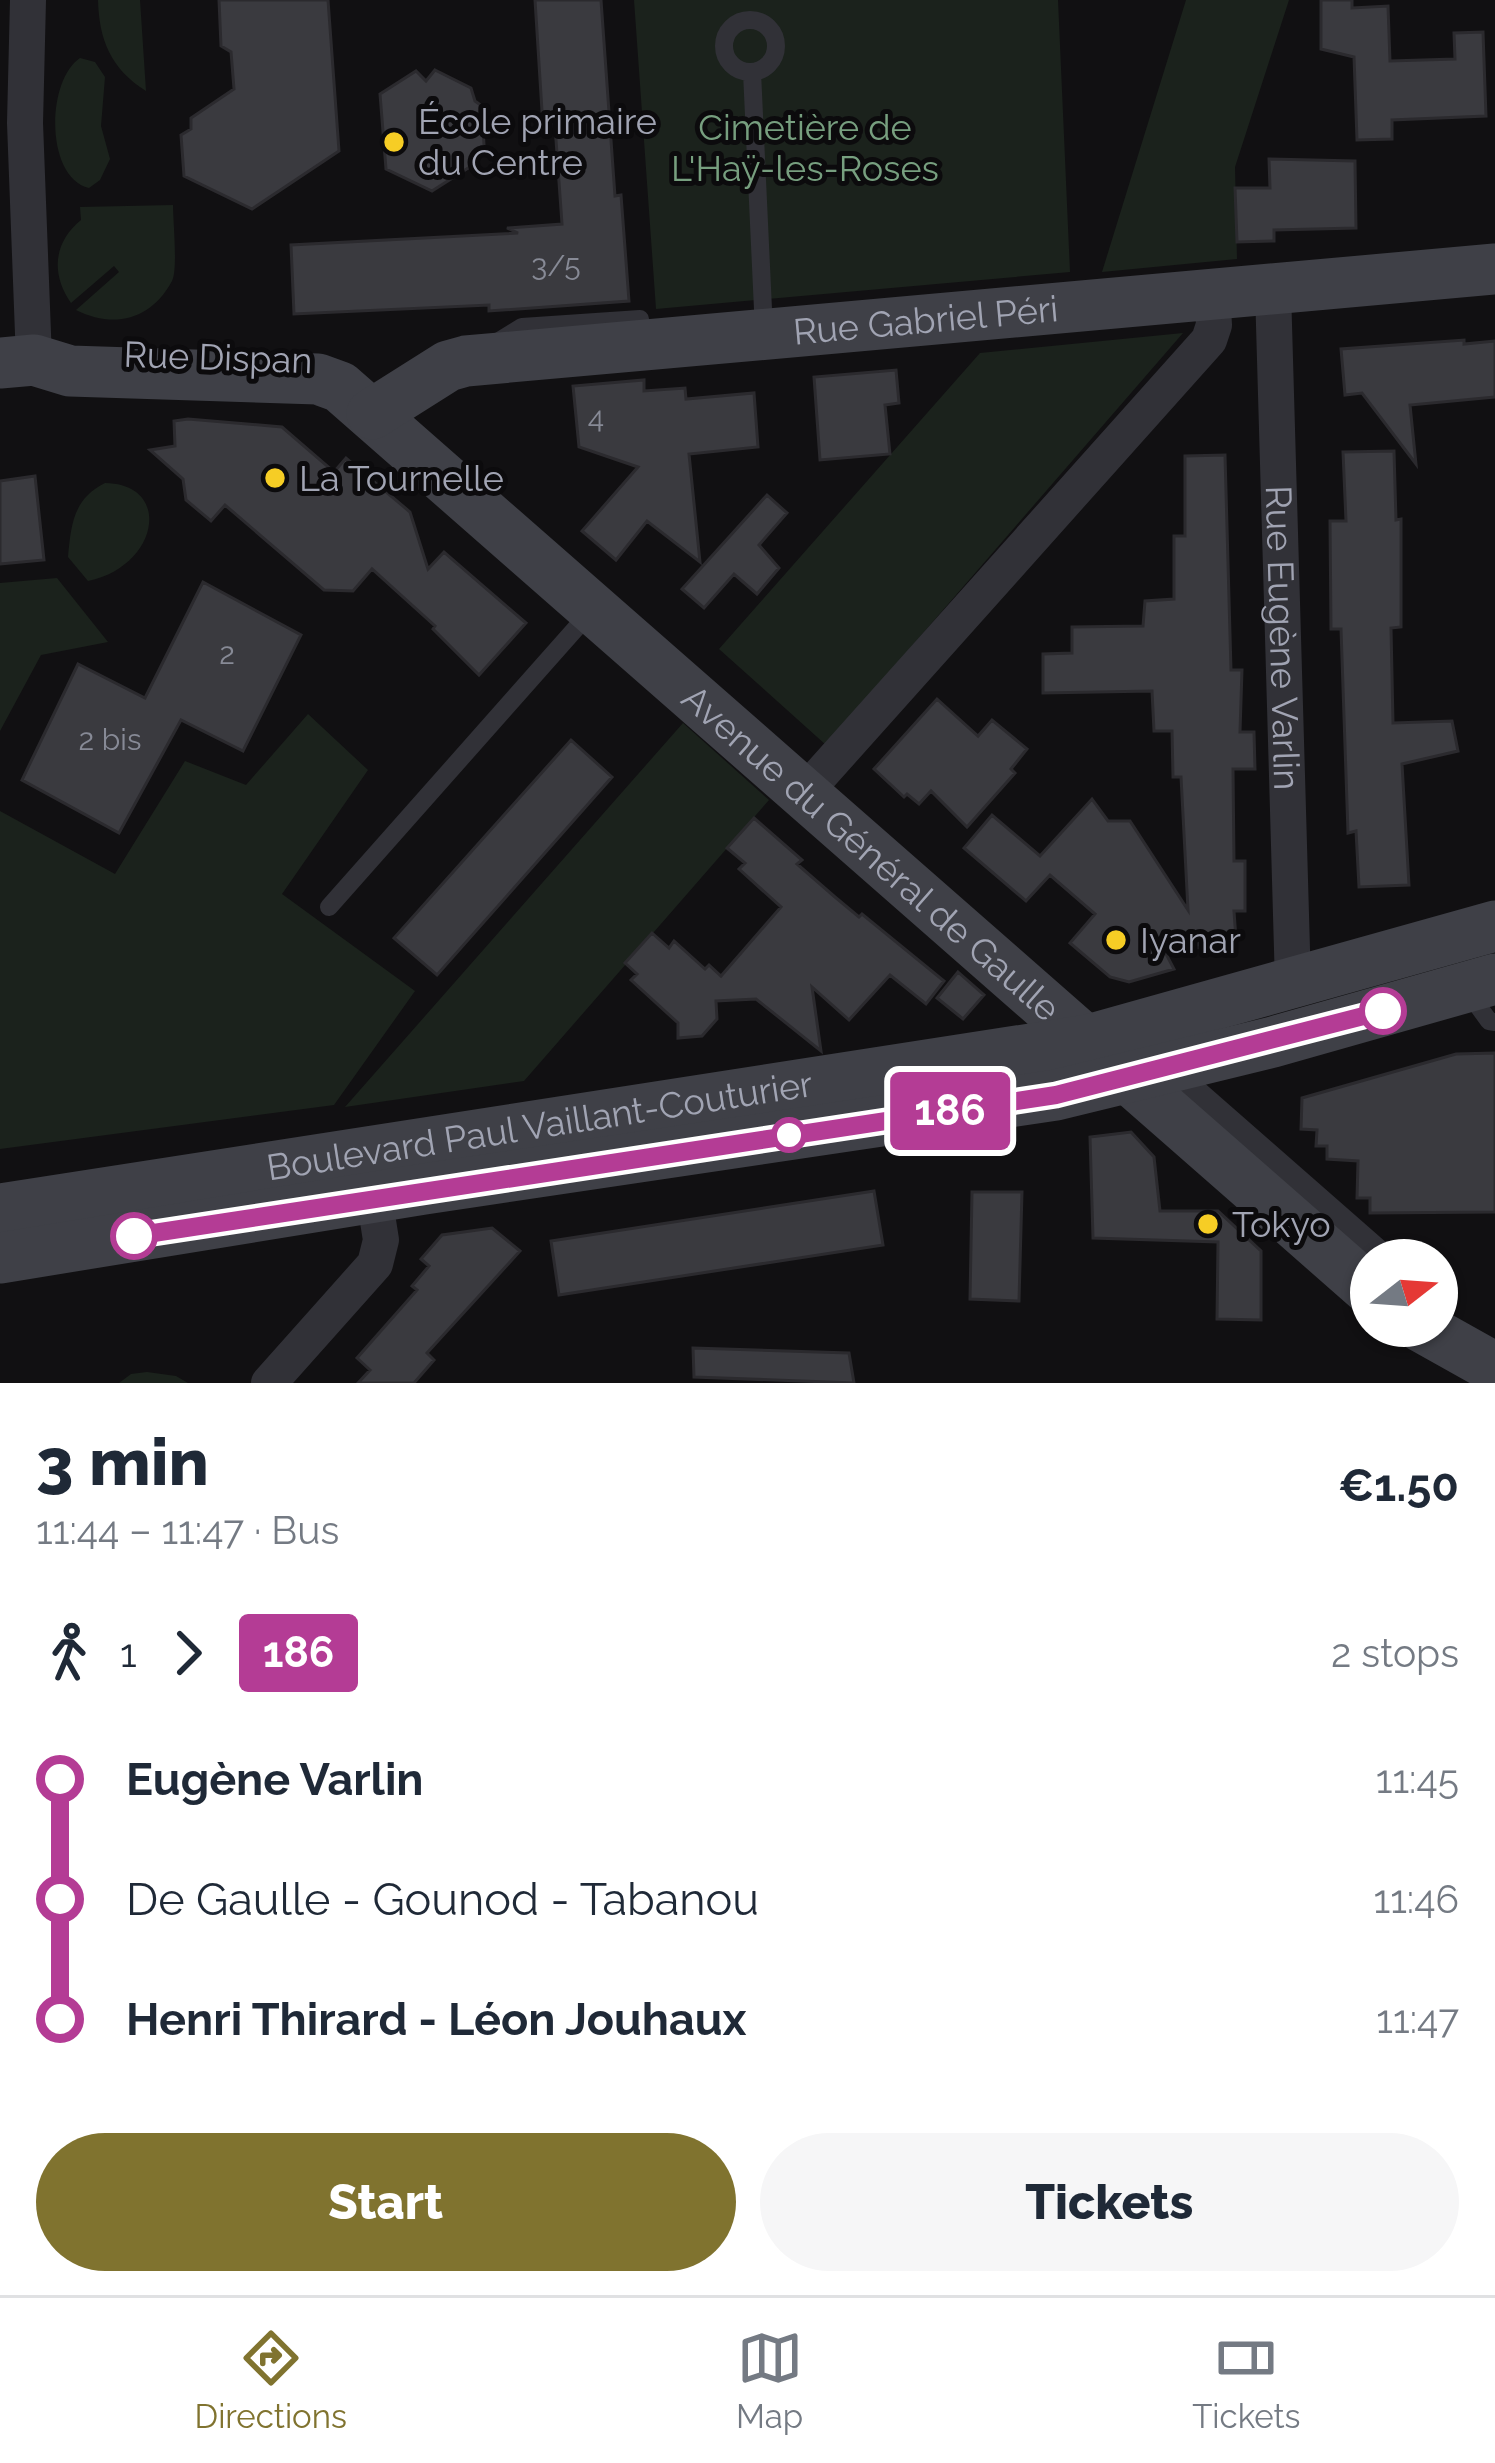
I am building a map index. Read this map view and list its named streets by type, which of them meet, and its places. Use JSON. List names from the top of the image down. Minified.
{"streets":{"street":["Rue Gabriel Péri","Rue Dispan","Rue Eugène Varlin","Avenue du Général de Gaulle","Boulevard Paul Vaillant-Couturier"]},"crossings":[["Rue Gabriel Péri","Rue Dispan"],["Rue Gabriel Péri","Rue Eugène Varlin"],["Rue Gabriel Péri","Avenue du Général de Gaulle"],["Rue Dispan","Avenue du Général de Gaulle"],["Rue Eugène Varlin","Boulevard Paul Vaillant-Couturier"],["Avenue du Général de Gaulle","Boulevard Paul Vaillant-Couturier"]],"parks":["Cimetière de L'Haÿ-les-Roses"],"places":["École primaire du Centre","La Tournelle","Iyanar","Tokyo"],"lines":["bus line 186"],"house_numbers":["3/5","4","2","2 bis"],"north":"right","page":{"on_map":"186","heading":["3 min","11:44 – 11:47 · Bus","€1.50"],"legs":["1","186","2 stops"],"list":[{"name":"Eugène Varlin","value":"11:45"},{"name":"De Gaulle - Gounod - Tabanou","value":"11:46"},{"name":"Henri Thirard - Léon Jouhaux","value":"11:47"}],"buttons":["Start","Tickets"],"tabs":["Directions","Map","Tickets"]}}
